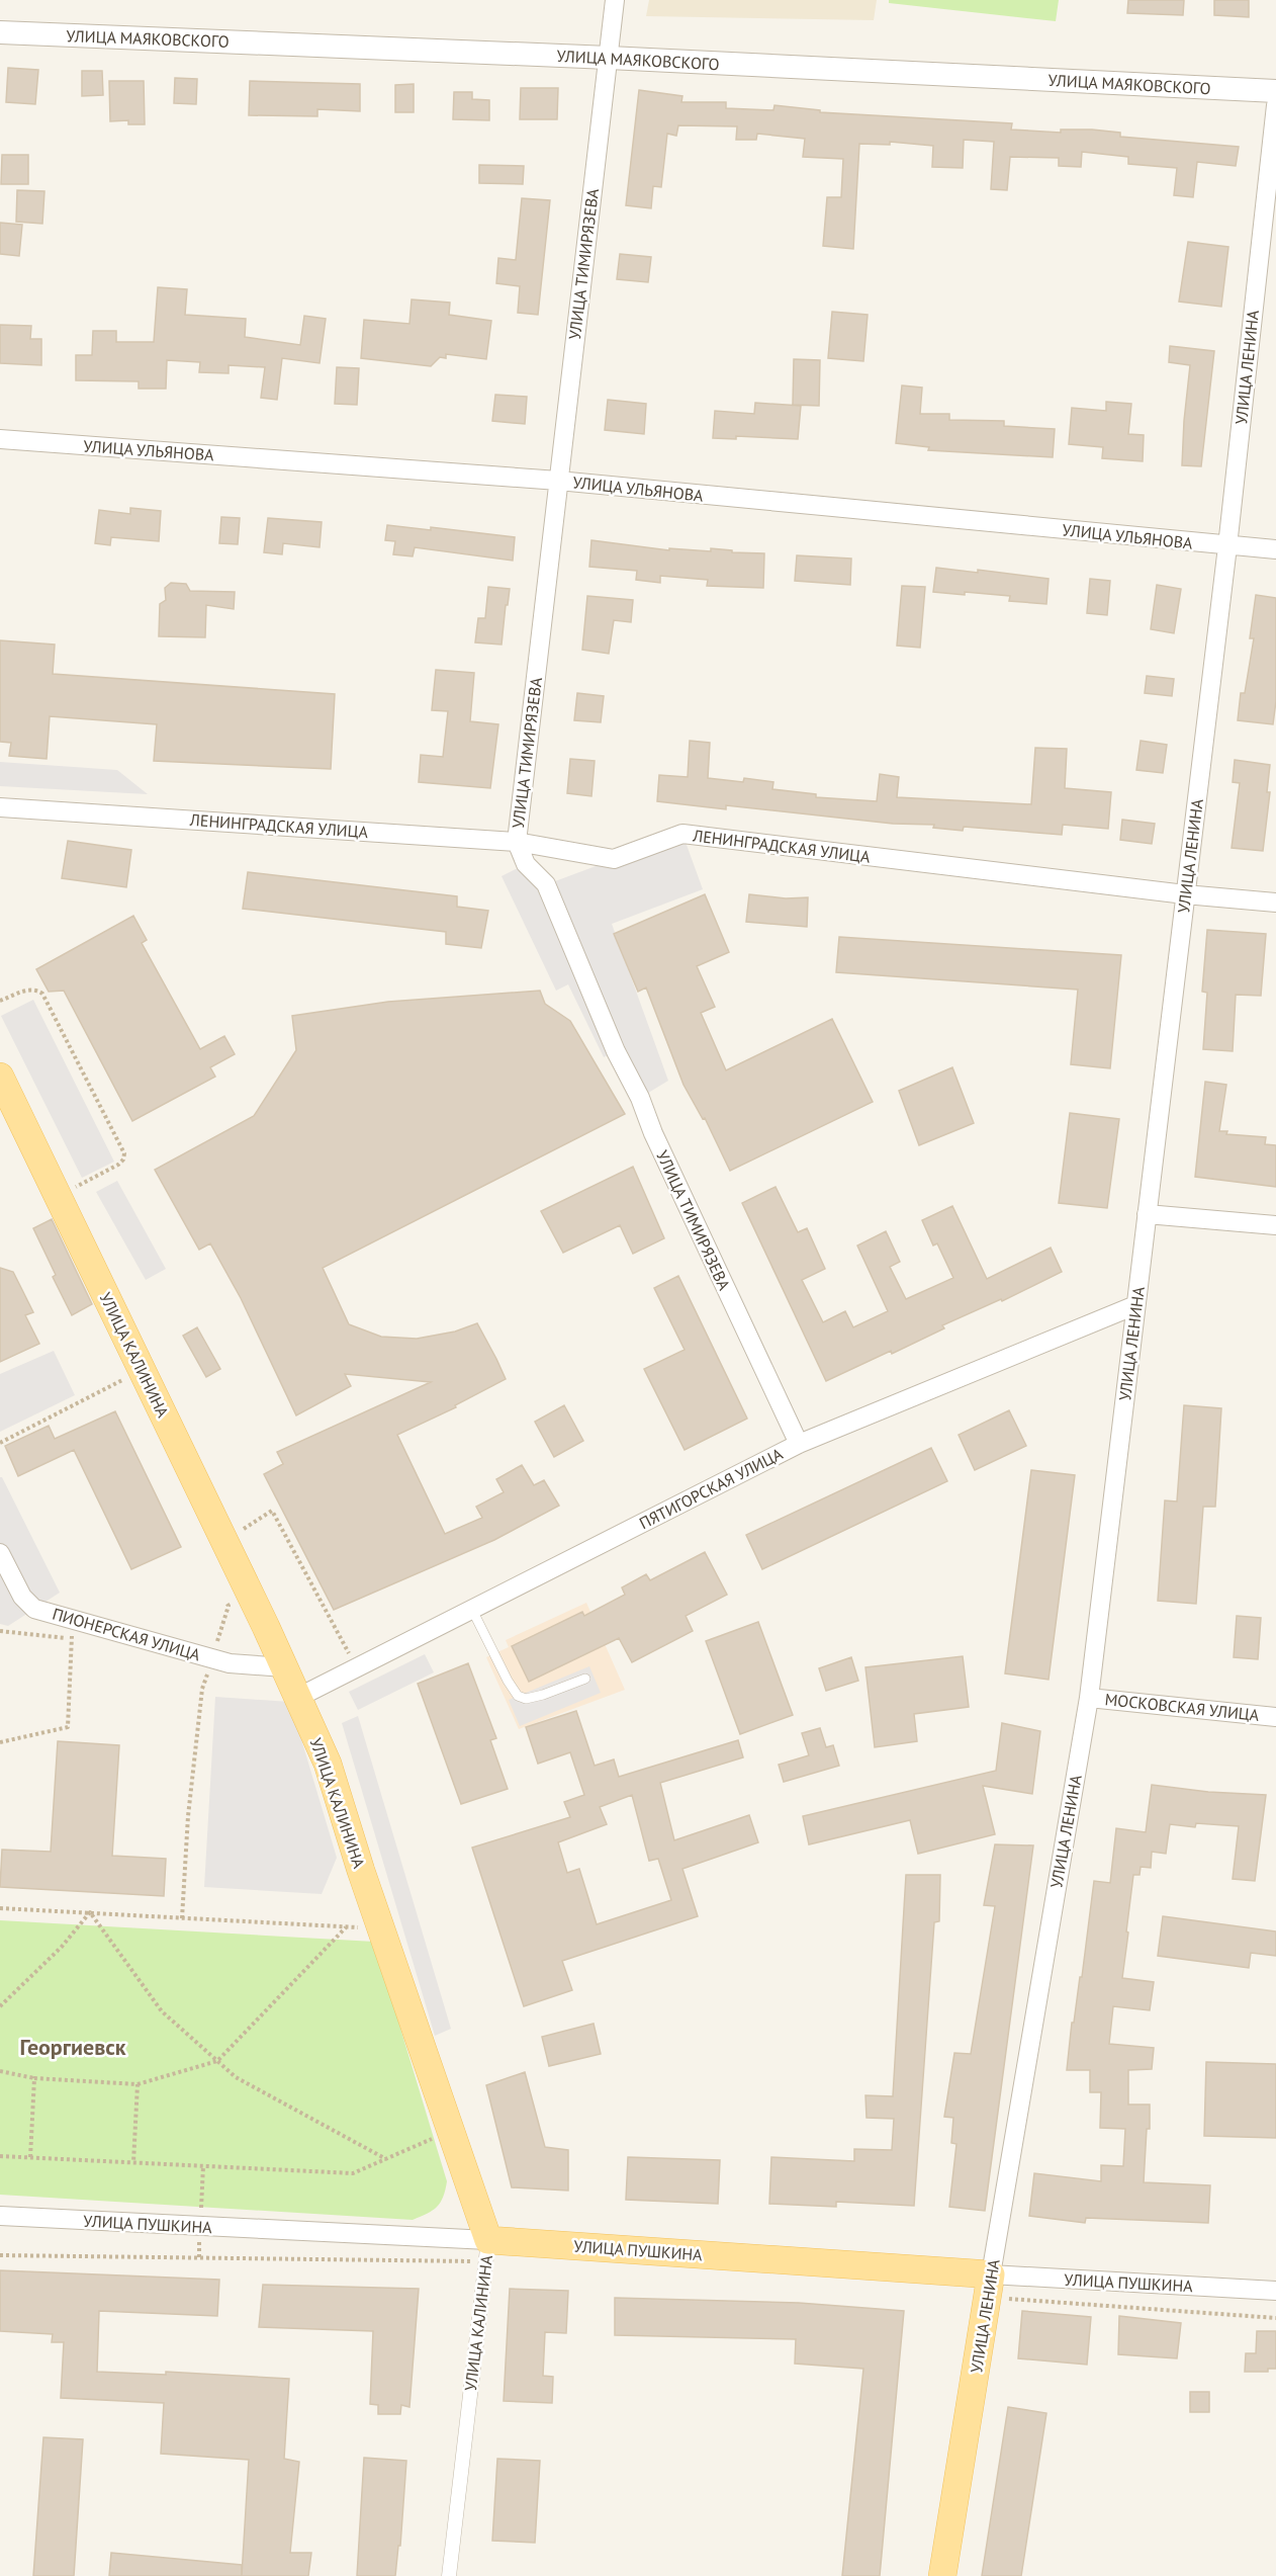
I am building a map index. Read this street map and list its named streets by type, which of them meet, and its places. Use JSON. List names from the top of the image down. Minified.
{"streets":{"main road":["УЛИЦА ЛЕНИНА","УЛИЦА КАЛИНИНА","УЛИЦА ПУШКИНА"],"street":["УЛИЦА МАЯКОВСКОГО","УЛИЦА ТИМИРЯЗЕВА","УЛИЦА УЛЬЯНОВА","ЛЕНИНГРАДСКАЯ УЛИЦА","ПЯТИГОРСКАЯ УЛИЦА","ПИОНЕРСКАЯ УЛИЦА","МОСКОВСКАЯ УЛИЦА"]},"crossings":[["УЛИЦА МАЯКОВСКОГО","УЛИЦА ТИМИРЯЗЕВА"],["УЛИЦА ТИМИРЯЗЕВА","УЛИЦА УЛЬЯНОВА"],["УЛИЦА ТИМИРЯЗЕВА","ЛЕНИНГРАДСКАЯ УЛИЦА"],["УЛИЦА ТИМИРЯЗЕВА","ПЯТИГОРСКАЯ УЛИЦА"],["УЛИЦА ЛЕНИНА","УЛИЦА УЛЬЯНОВА"],["УЛИЦА ЛЕНИНА","ЛЕНИНГРАДСКАЯ УЛИЦА"],["УЛИЦА ЛЕНИНА","ПЯТИГОРСКАЯ УЛИЦА"],["УЛИЦА ЛЕНИНА","МОСКОВСКАЯ УЛИЦА"],["УЛИЦА ЛЕНИНА","УЛИЦА ПУШКИНА"],["УЛИЦА КАЛИНИНА","ПЯТИГОРСКАЯ УЛИЦА"],["УЛИЦА КАЛИНИНА","ПИОНЕРСКАЯ УЛИЦА"],["УЛИЦА КАЛИНИНА","УЛИЦА ПУШКИНА"]],"districts":["Георгиевск"]}
